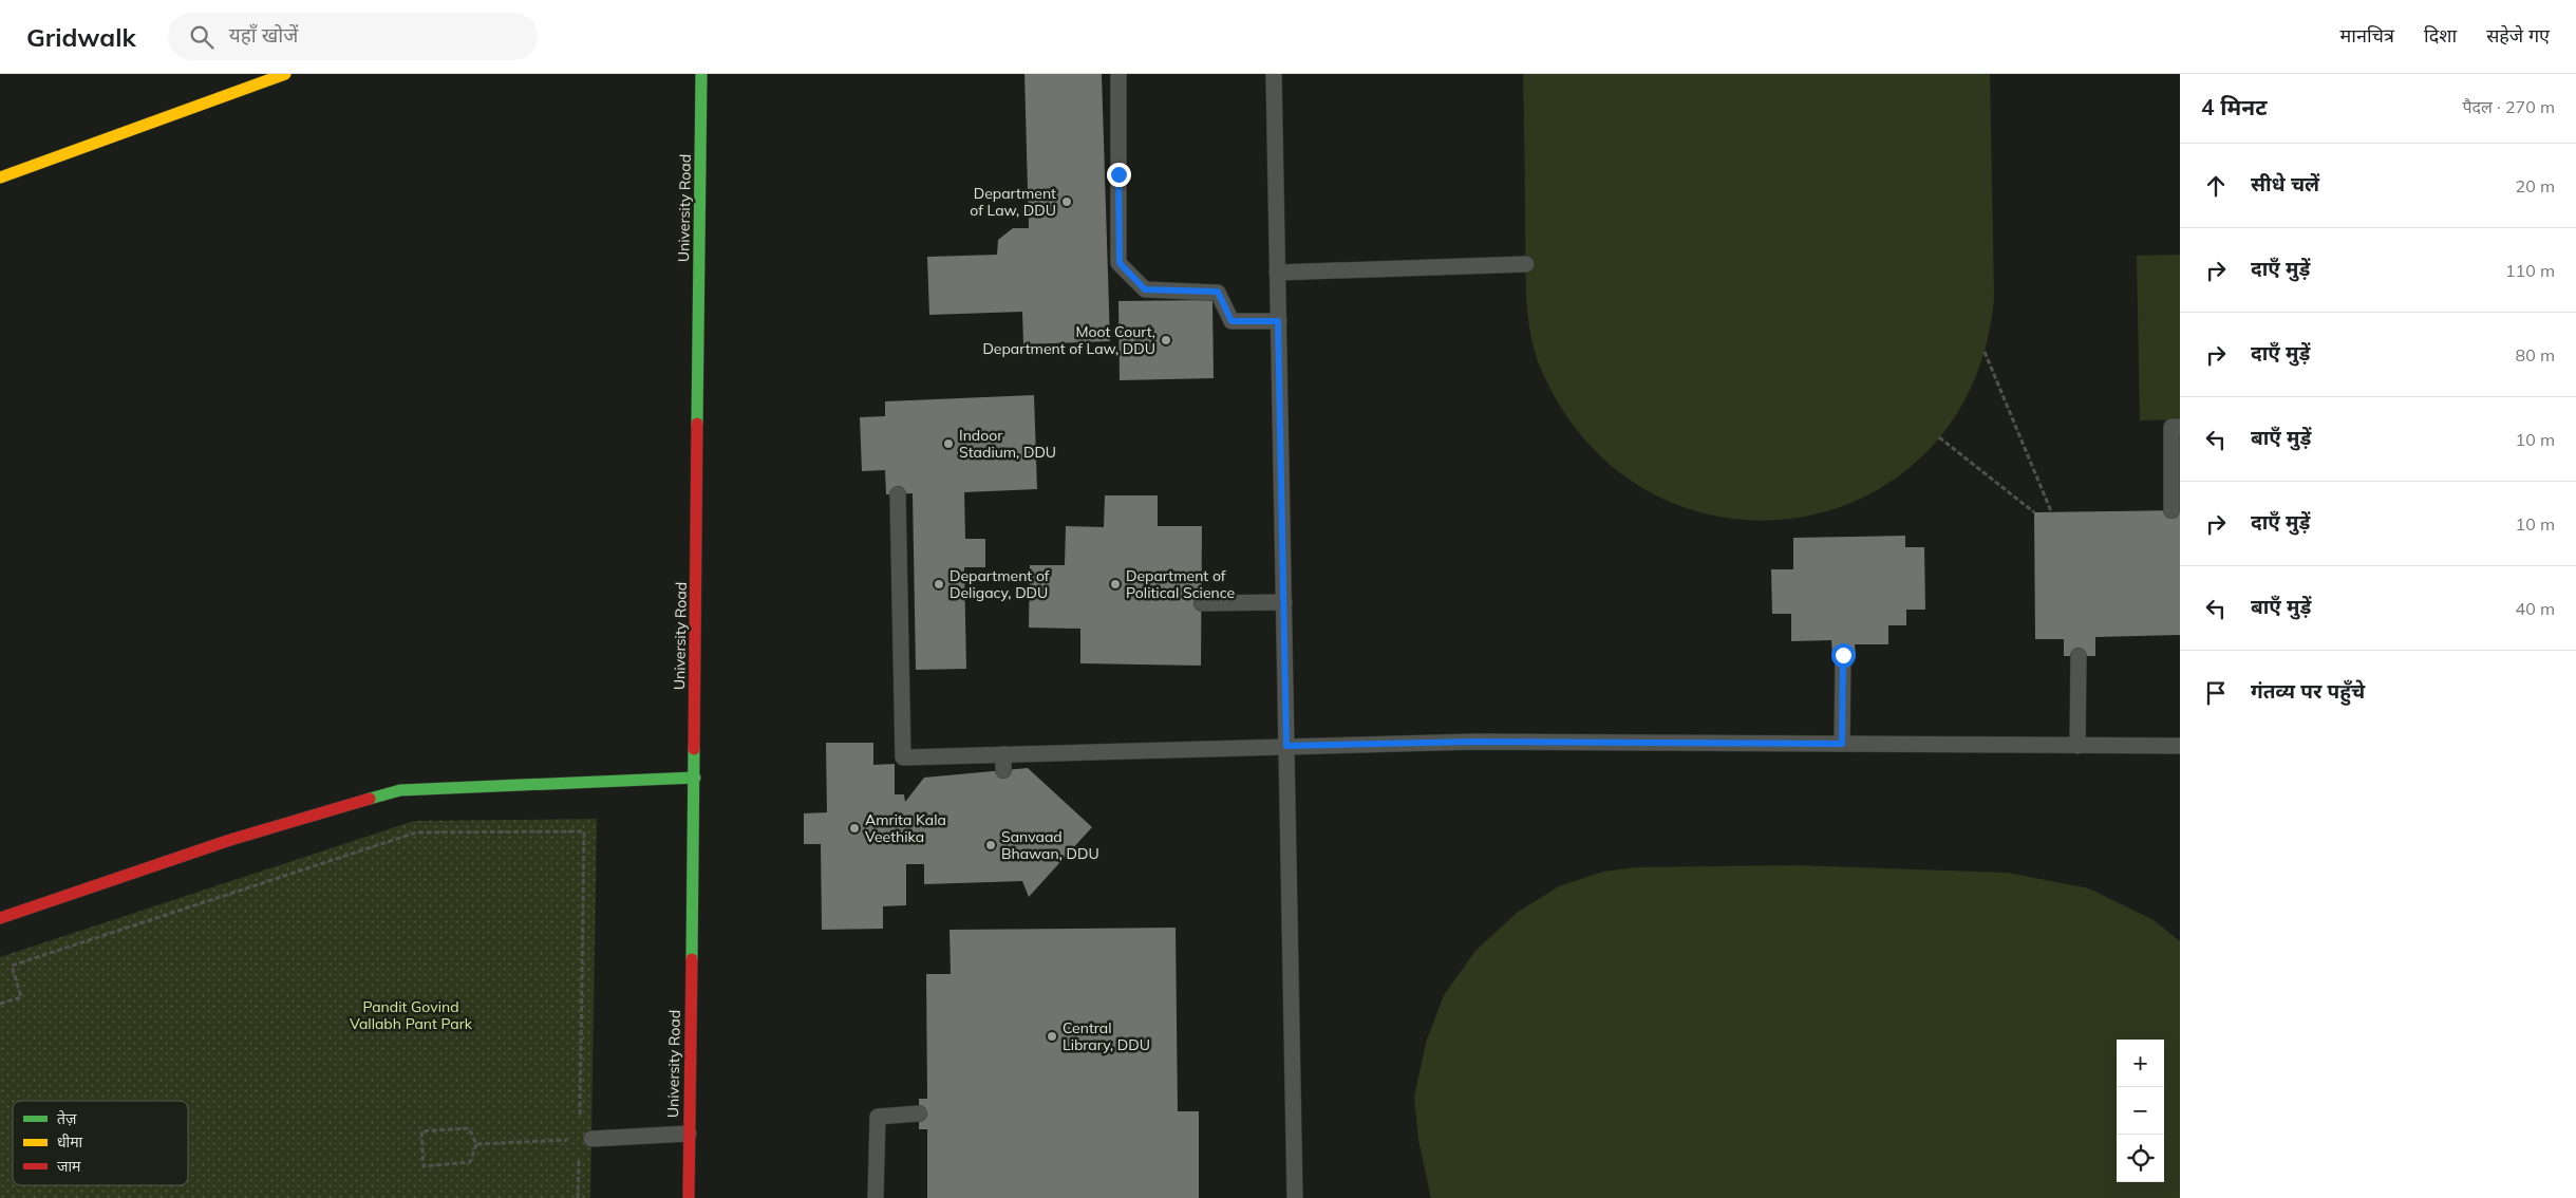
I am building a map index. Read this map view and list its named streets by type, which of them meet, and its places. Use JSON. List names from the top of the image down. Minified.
{"streets":{"main road":["University Road"]},"parks":["Pandit Govind Vallabh Pant Park"],"places":["Department of Law, DDU","Moot Court, Department of Law, DDU","Indoor Stadium, DDU","Department of Deligacy, DDU","Department of Political Science","Amrita Kala Veethika","Sanvaad Bhawan, DDU","Central Library, DDU"],"legend":["तेज़","धीमा","जाम"],"page":{"header":"Gridwalk","search":"यहाँ खोजें","nav":["मानचित्र","दिशा","सहेजे गए"],"heading":["4 मिनट","पैदल · 270 m"],"list":[["सीधे चलें","20 m"],["दाएँ मुड़ें","110 m"],["दाएँ मुड़ें","80 m"],["बाएँ मुड़ें","10 m"],["दाएँ मुड़ें","10 m"],["बाएँ मुड़ें","40 m"],"गंतव्य पर पहुँचे"],"map_buttons":["+","−"]}}
